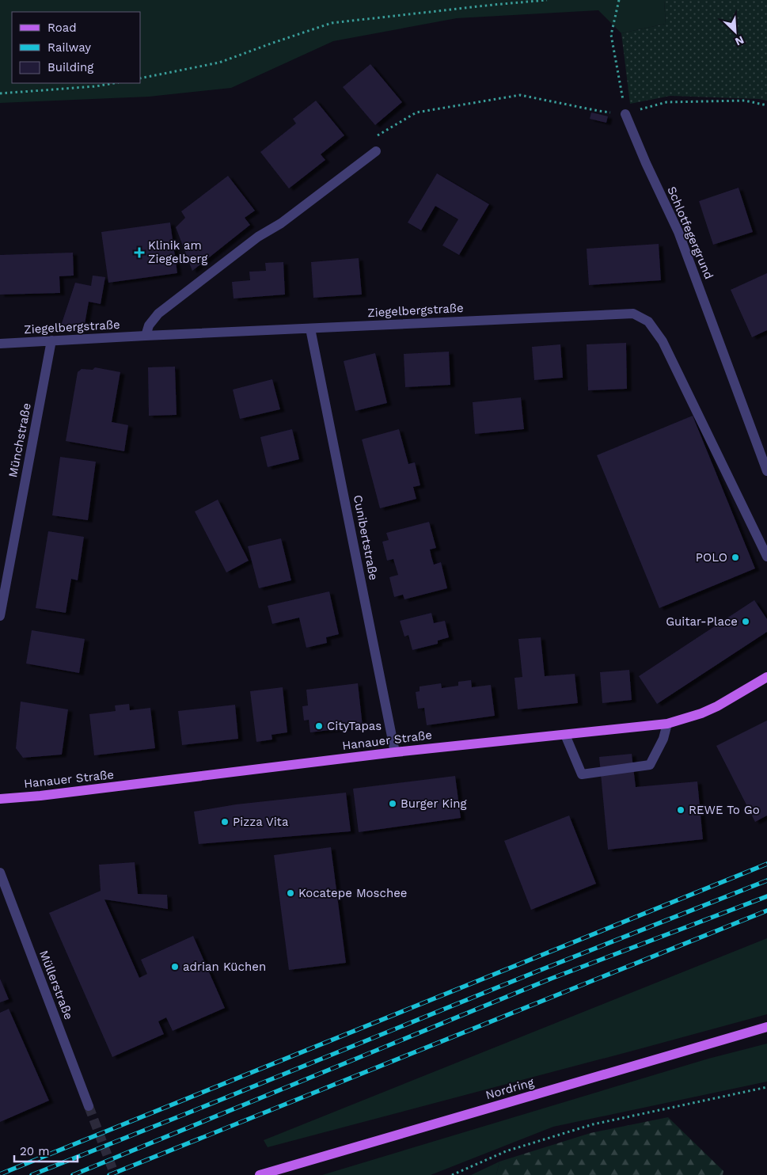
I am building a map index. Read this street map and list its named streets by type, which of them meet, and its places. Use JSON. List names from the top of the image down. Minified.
{"streets":{"main road":["Hanauer Straße","Nordring"],"street":["Schlotfegergrund","Ziegelbergstraße","Münchstraße","Cunibertstraße","Müllerstraße"]},"crossings":[["Ziegelbergstraße","Münchstraße"],["Ziegelbergstraße","Cunibertstraße"],["Cunibertstraße","Hanauer Straße"]],"places":{"health":["Klinik am Ziegelberg"],"other":["POLO","Guitar-Place","CityTapas","Burger King","REWE To Go","Pizza Vita","Kocatepe Moschee","adrian Küchen"]},"legend":["Road","Railway","Building"],"scale_bar":"20 m","north":"bottom right"}
